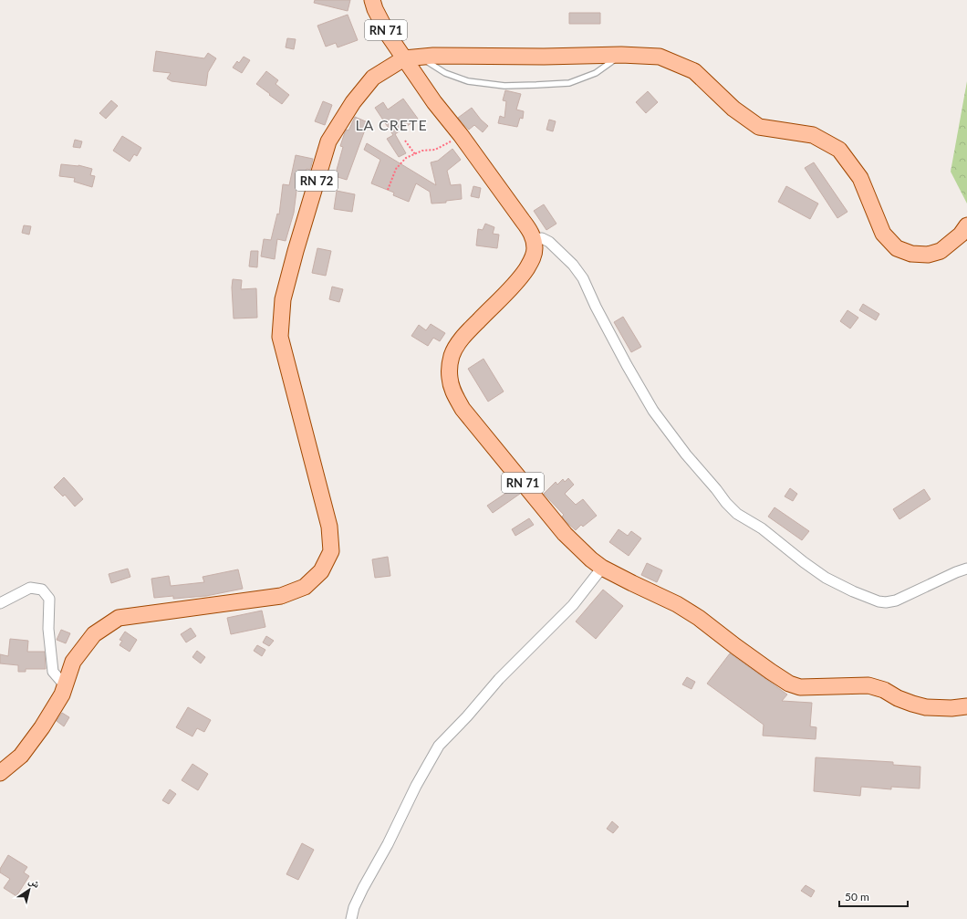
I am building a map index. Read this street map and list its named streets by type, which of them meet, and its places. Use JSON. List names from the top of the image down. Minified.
{"streets":{"main road":["RN 71","RN 72"]},"crossings":[["RN 71","RN 72"]],"districts":["LA CRETE"],"scale_bar":"50 m","north":"top right"}
